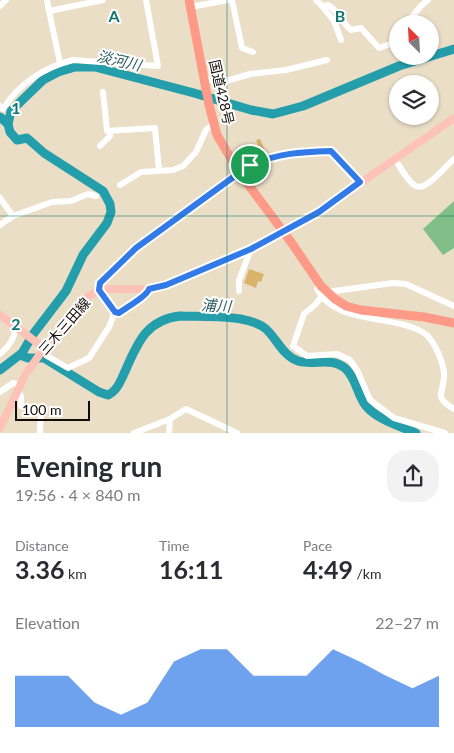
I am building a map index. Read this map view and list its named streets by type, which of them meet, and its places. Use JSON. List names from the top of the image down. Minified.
{"streets":{"highway":["国道428号"],"main road":["三木三田線"]},"crossings":[["国道428号","三木三田線"]],"water":["淡河川","浦川"],"scale_bar":"100 m","north":"top left","page":{"scale":"100 m","heading":["Evening run","19:56 · 4 × 840 m"],"stats":[["Distance","3.36 km"],["Time","16:11"],["Pace","4:49 /km"]],"chart":["Elevation","22–27 m"]},"grid":{"columns":["A","B"],"rows":["1","2"]}}
